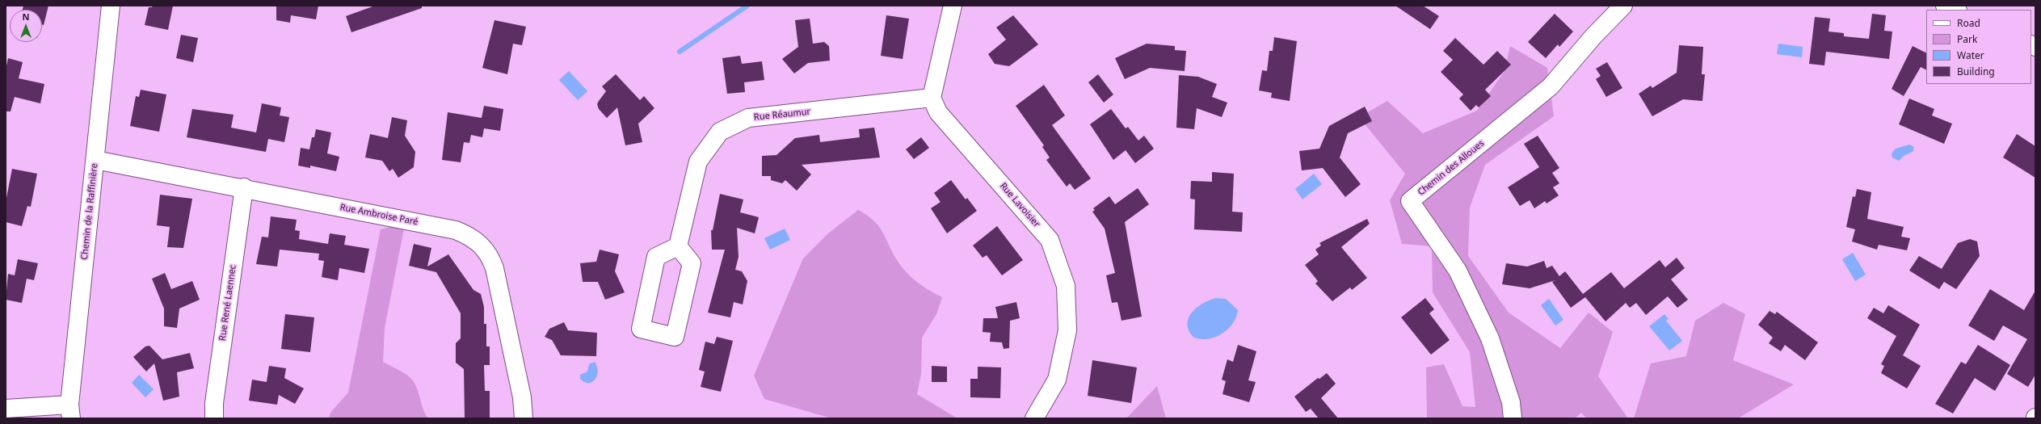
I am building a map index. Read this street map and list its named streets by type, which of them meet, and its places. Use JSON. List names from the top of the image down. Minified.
{"streets":{"street":["Rue Réaumur","Chemin des Alloues","Rue Lavoisier","Chemin de la Raffinière","Rue Ambroise Paré","Rue René Laennec"]},"crossings":[["Rue Réaumur","Rue Lavoisier"],["Chemin de la Raffinière","Rue Ambroise Paré"],["Rue Ambroise Paré","Rue René Laennec"]],"legend":["Road","Park","Water","Building"],"north":"top"}
